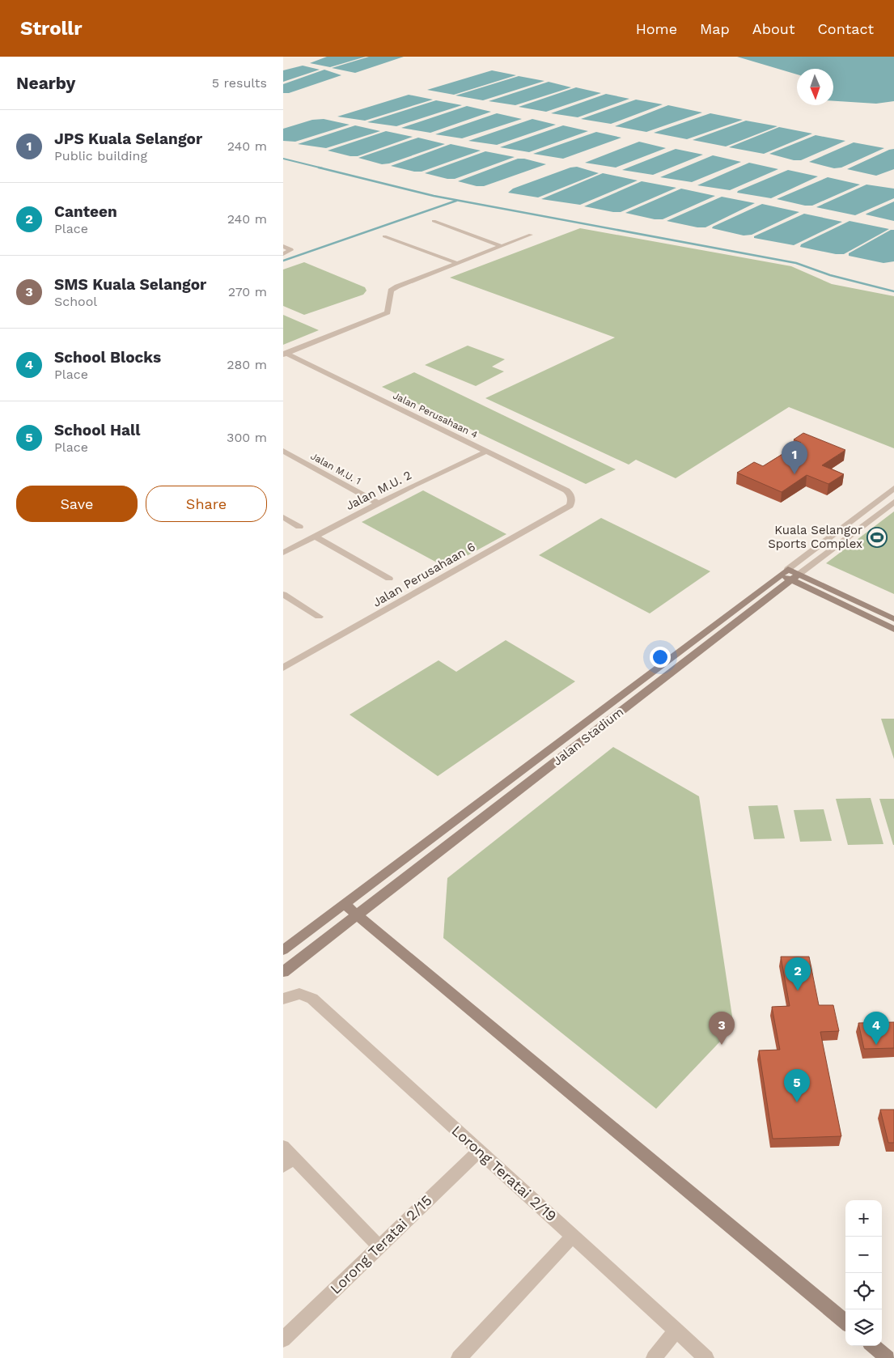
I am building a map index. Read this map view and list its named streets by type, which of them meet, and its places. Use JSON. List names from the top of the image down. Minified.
{"streets":{"street":["Jalan Perusahaan 4","Jalan M.U. 1","Jalan M.U. 2","Jalan Perusahaan 6","Jalan Stadium","Lorong Teratai 2/19","Lorong Teratai 2/15"]},"crossings":[["Jalan Perusahaan 4","Jalan M.U. 2"],["Jalan Perusahaan 4","Jalan Perusahaan 6"],["Jalan M.U. 1","Jalan M.U. 2"],["Lorong Teratai 2/19","Lorong Teratai 2/15"]],"places":{"sports":["Kuala Selangor Sports Complex"]},"north":"bottom","page":{"header":"Strollr","nav":["Home","Map","About","Contact"],"heading":["Nearby","5 results"],"list":[{"mark":"1","name":"JPS Kuala Selangor","note":"Public building","value":"240 m"},{"mark":"2","name":"Canteen","note":"Place","value":"240 m"},{"mark":"3","name":"SMS Kuala Selangor","note":"School","value":"270 m"},{"mark":"4","name":"School Blocks","note":"Place","value":"280 m"},{"mark":"5","name":"School Hall","note":"Place","value":"300 m"}],"pins":["1","2","3","4","5"],"buttons":["Save","Share"],"map_buttons":["+","−"]}}
